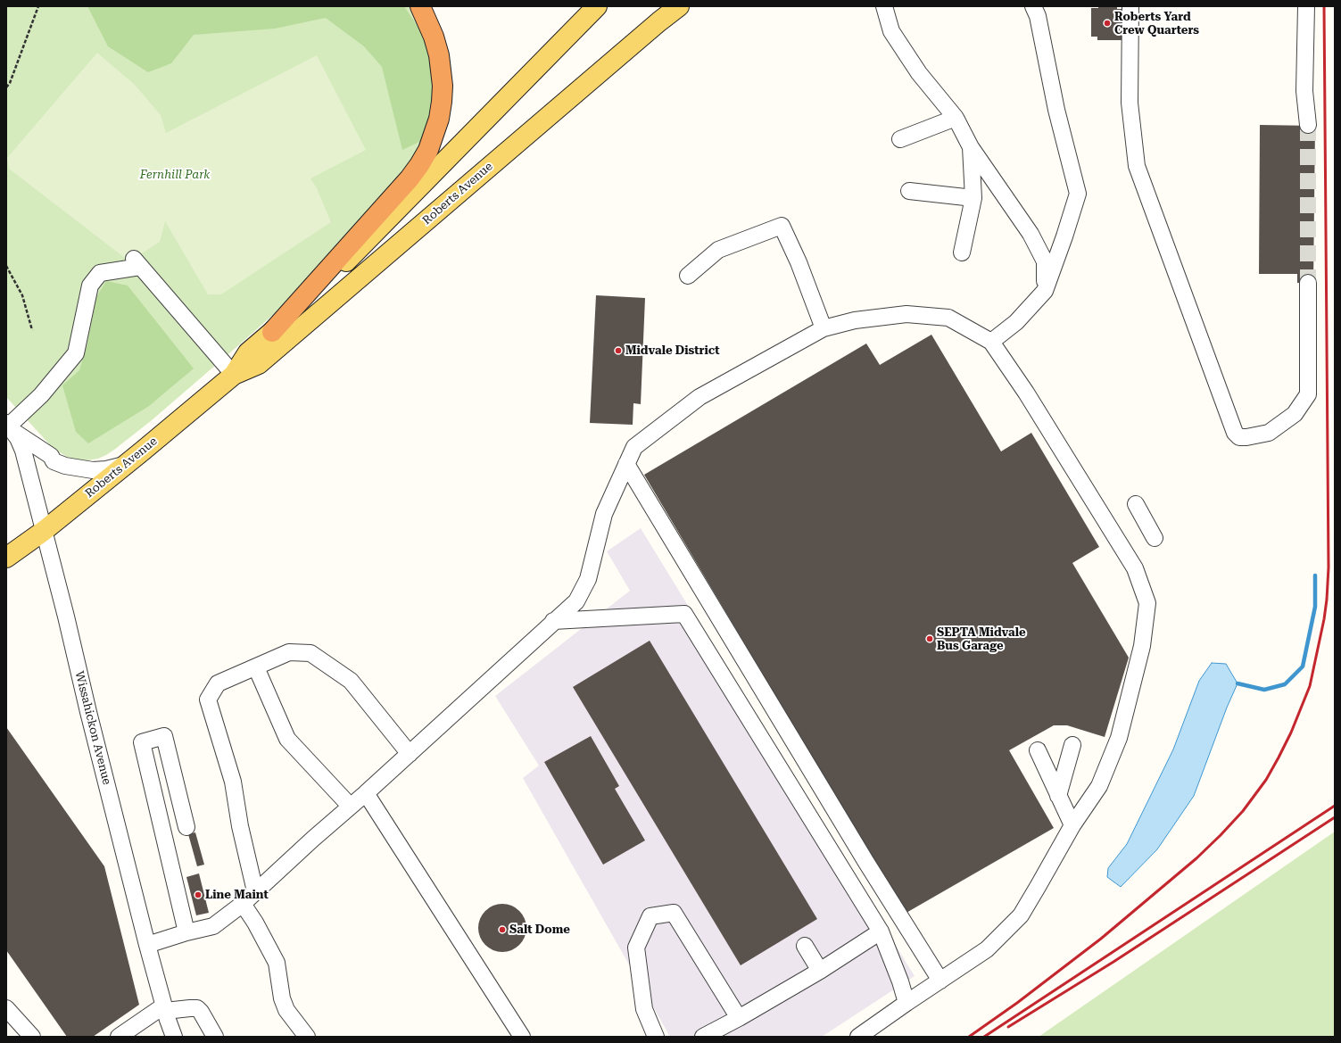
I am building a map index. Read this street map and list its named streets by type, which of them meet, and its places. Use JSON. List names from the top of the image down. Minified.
{"streets":{"main road":["Roberts Avenue"],"street":["Wissahickon Avenue"]},"crossings":[["Roberts Avenue","Wissahickon Avenue"]],"parks":["Fernhill Park"],"places":["Roberts Yard Crew Quarters","Midvale District","SEPTA Midvale Bus Garage","Line Maint","Salt Dome"]}
